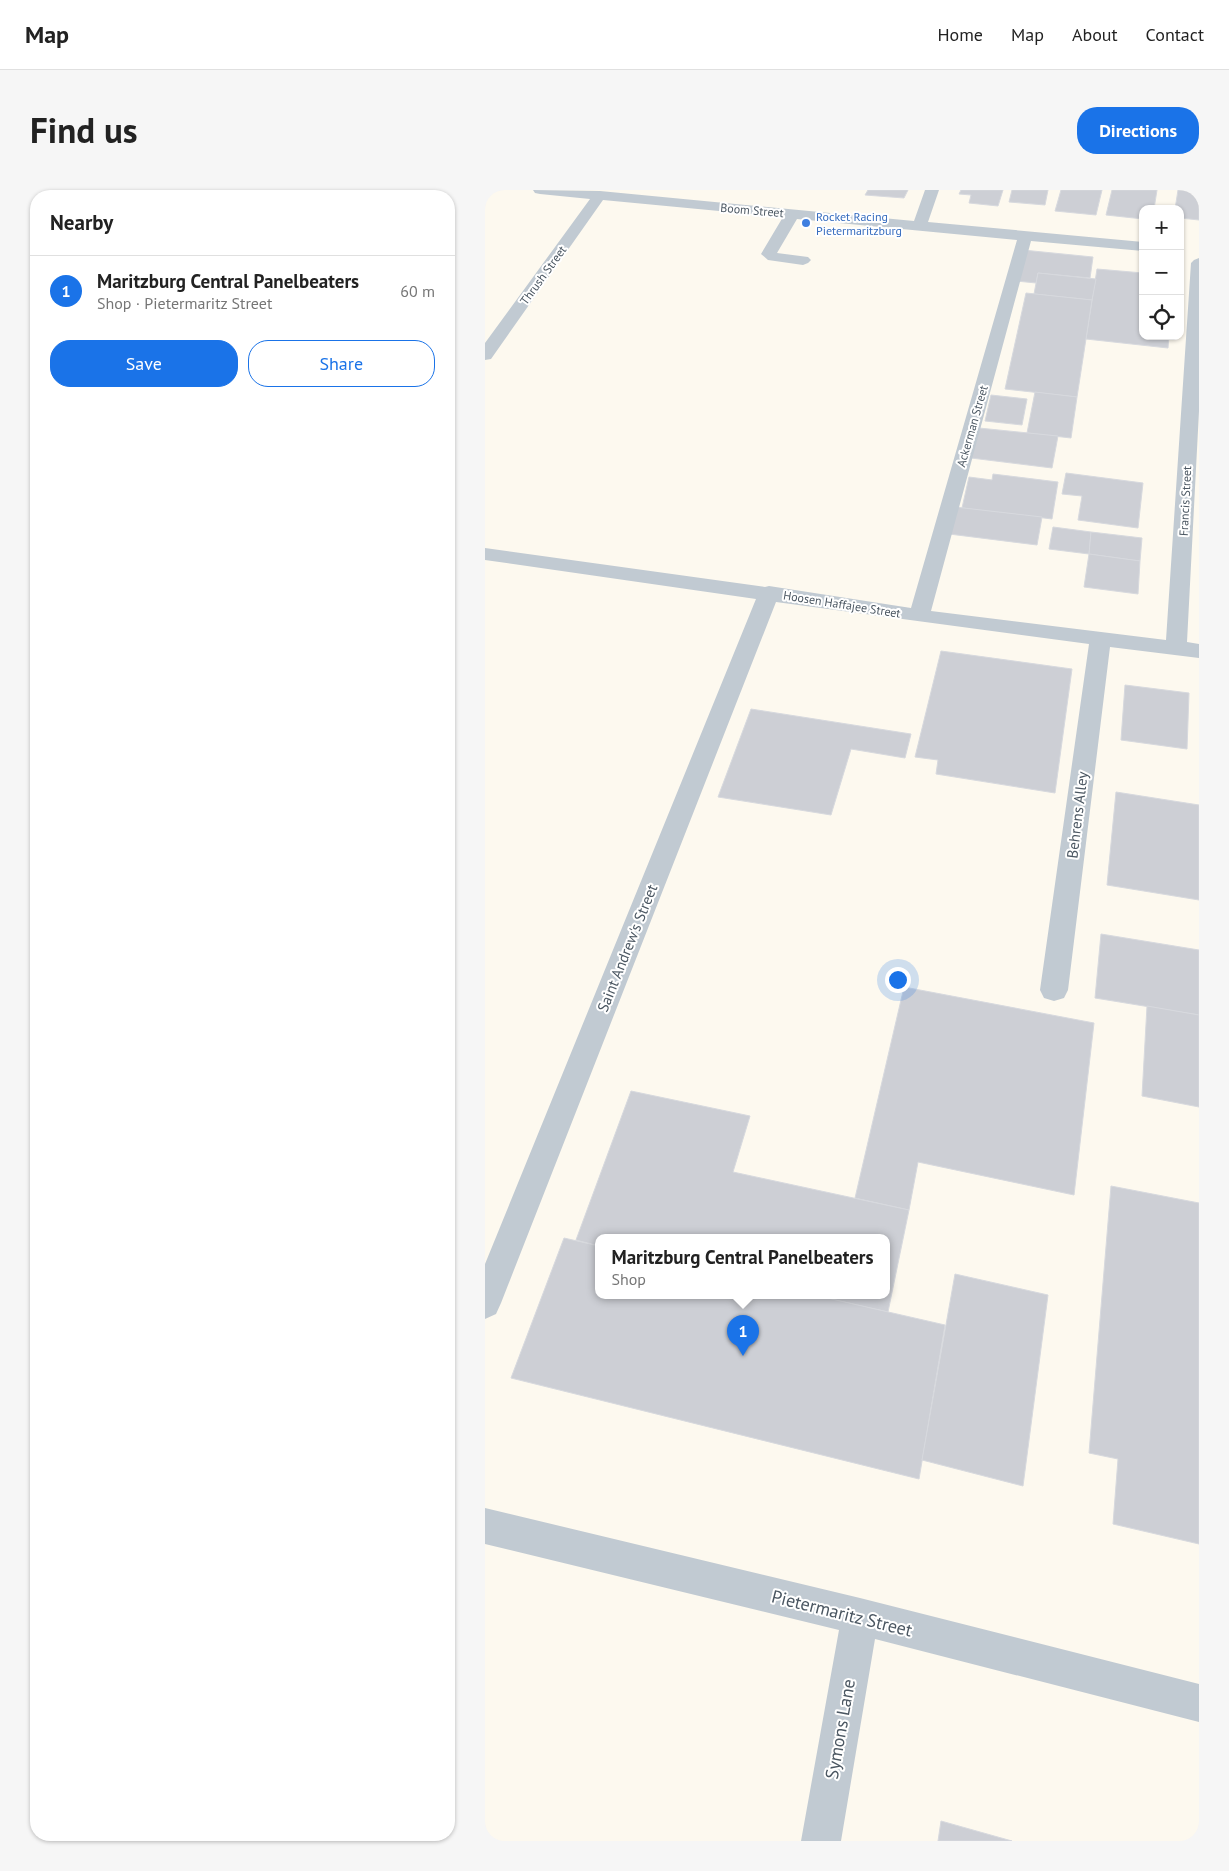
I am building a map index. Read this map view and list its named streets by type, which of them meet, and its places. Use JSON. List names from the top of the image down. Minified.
{"streets":{"street":["Boom Street","Thrush Street","Ackerman Street","Francis Street","Hoosen Haffajee Street","Behrens Alley","Saint Andrew's Street","Pietermaritz Street","Symons Lane"]},"crossings":[["Boom Street","Thrush Street"],["Boom Street","Ackerman Street"],["Ackerman Street","Hoosen Haffajee Street"],["Francis Street","Hoosen Haffajee Street"],["Hoosen Haffajee Street","Behrens Alley"],["Hoosen Haffajee Street","Saint Andrew's Street"],["Pietermaritz Street","Symons Lane"]],"places":["Rocket Racing Pietermaritzburg"],"page":{"header":"Map","nav":["Home","Map","About","Contact"],"title":"Find us","buttons":["Directions",["Save","Share"]],"heading":"Nearby","map_buttons":["+","−"],"list":[{"mark":"1","name":"Maritzburg Central Panelbeaters","note":"Shop · Pietermaritz Street","value":"60 m"}],"popup":["Maritzburg Central Panelbeaters","Shop"],"pins":"1"}}
